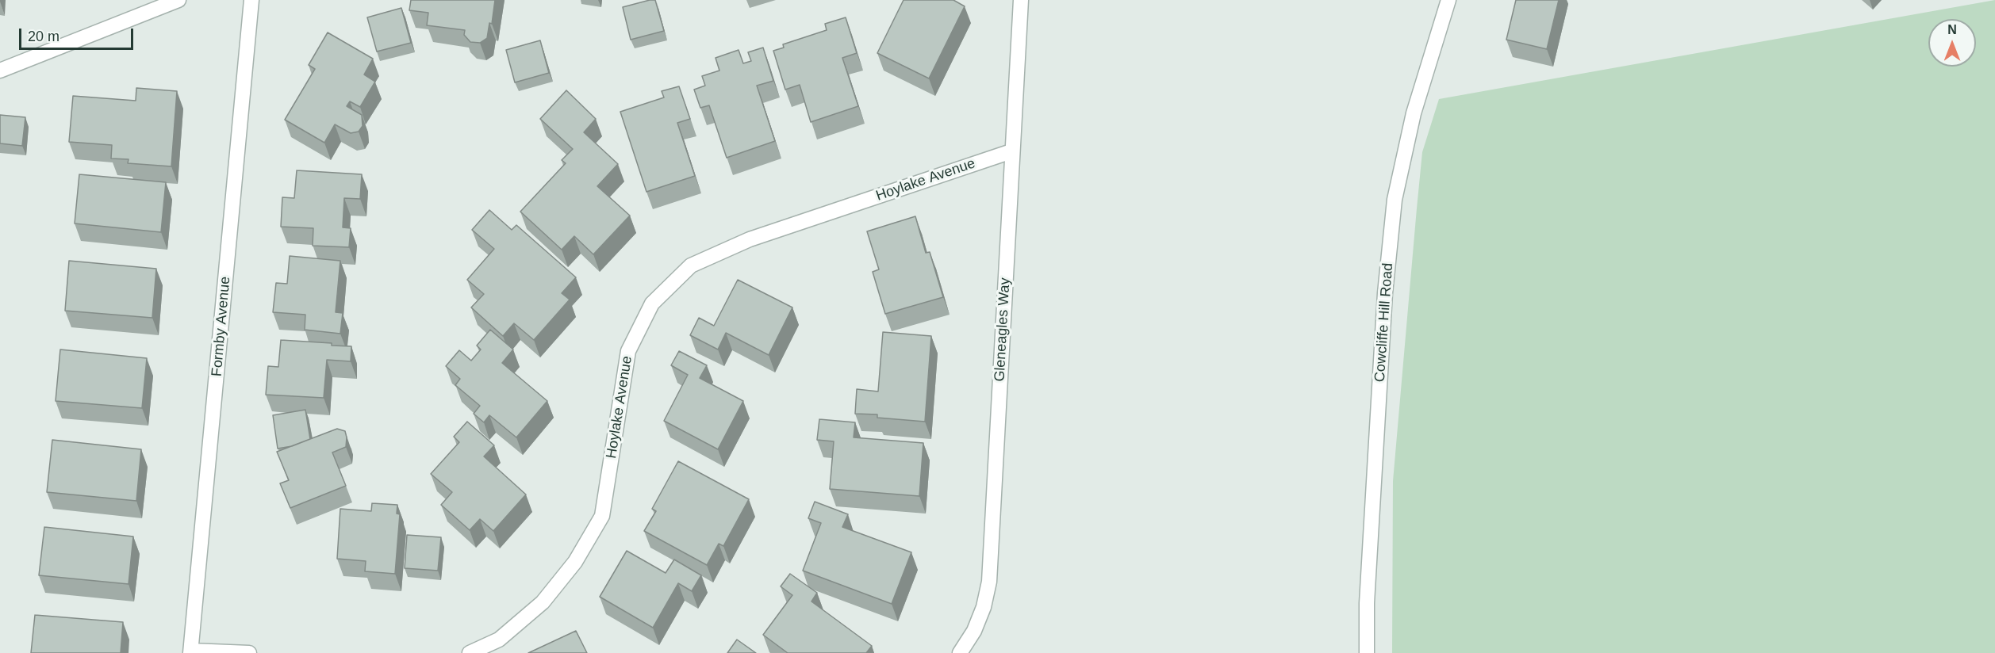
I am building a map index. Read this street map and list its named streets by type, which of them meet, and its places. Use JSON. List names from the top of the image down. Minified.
{"streets":{"street":["Hoylake Avenue","Cowcliffe Hill Road","Formby Avenue","Gleneagles Way"]},"crossings":[["Hoylake Avenue","Gleneagles Way"]],"scale_bar":"20 m","north":"top"}
